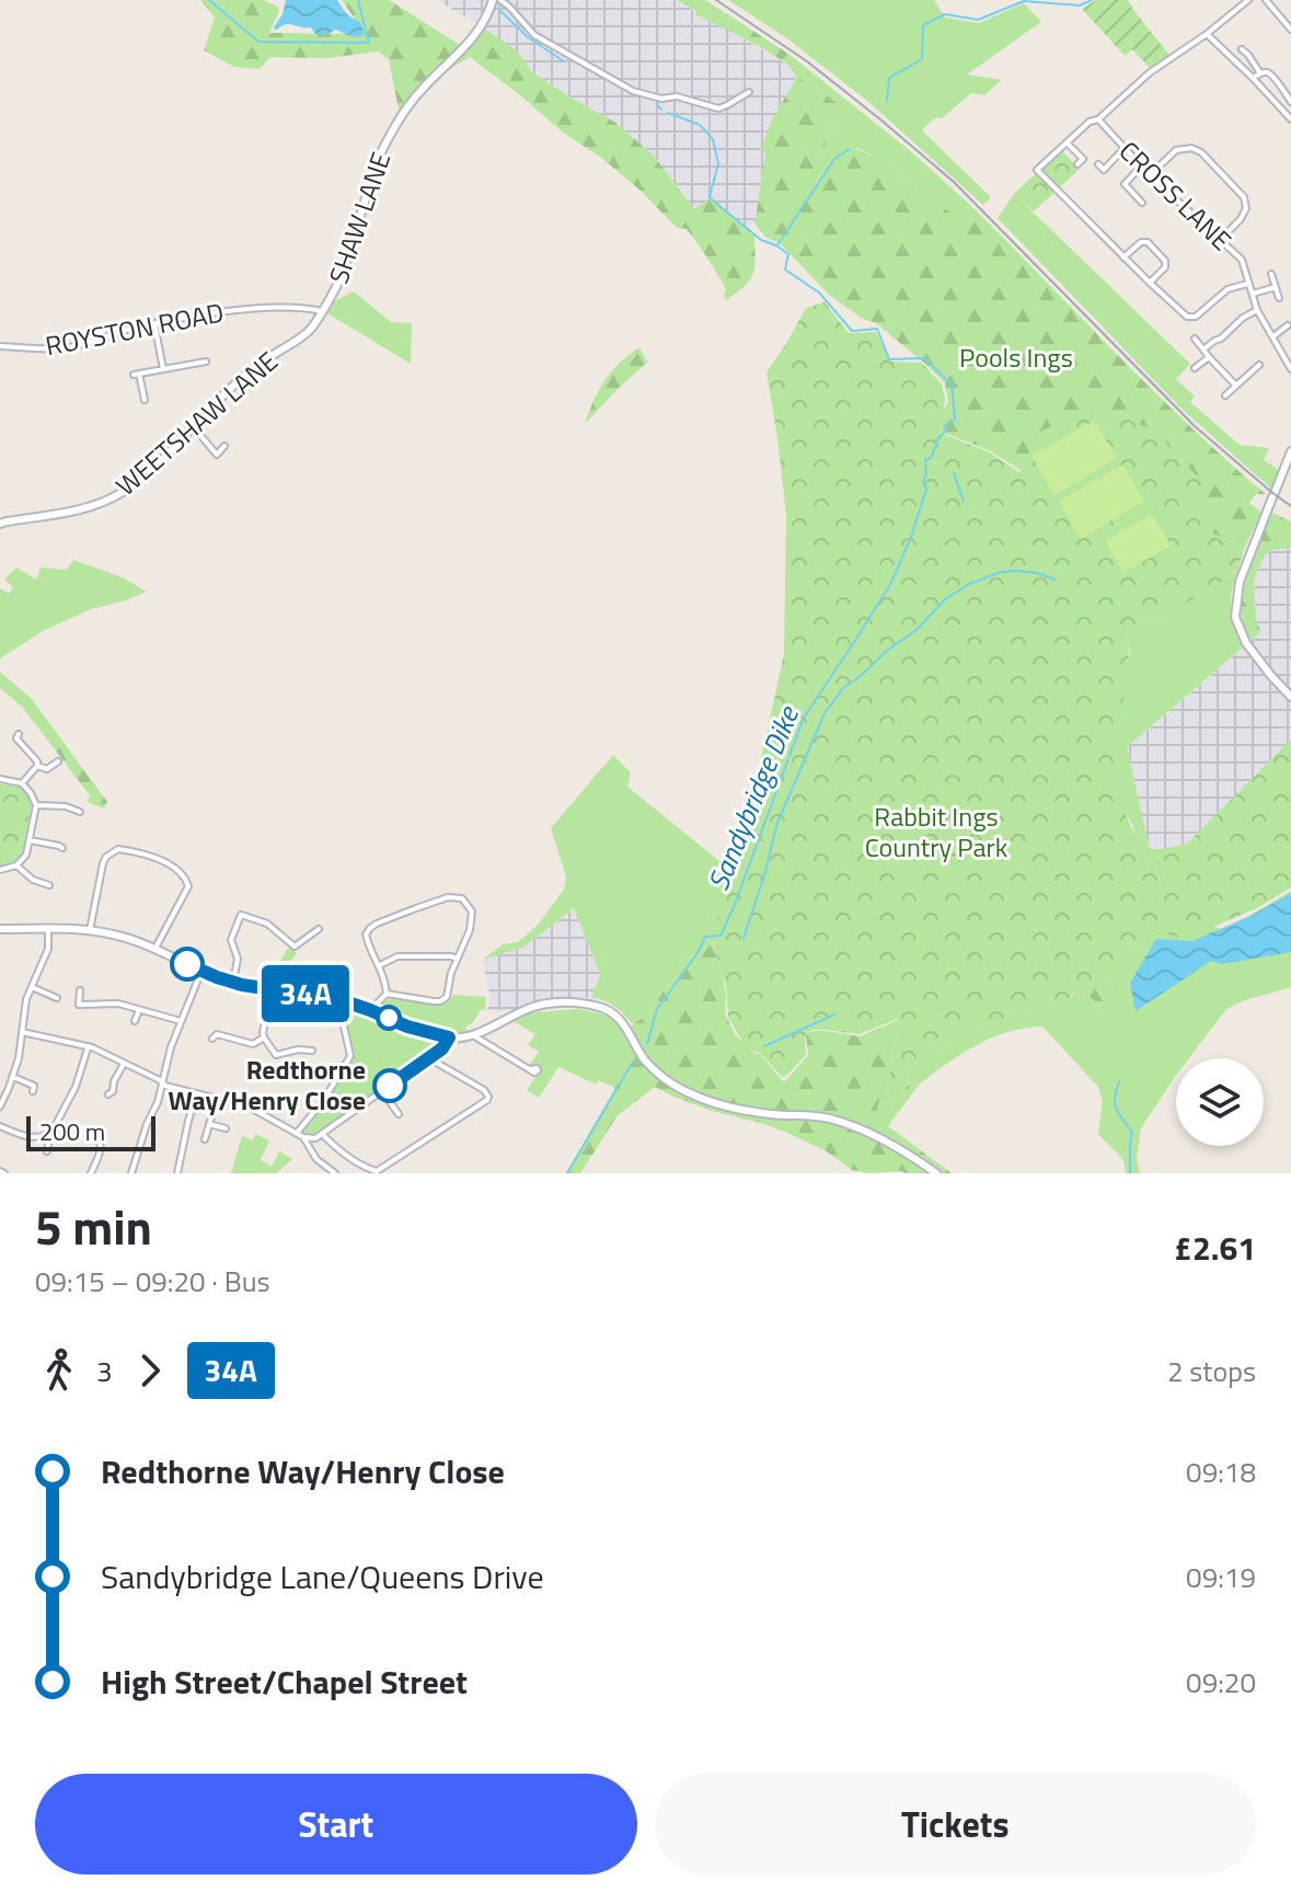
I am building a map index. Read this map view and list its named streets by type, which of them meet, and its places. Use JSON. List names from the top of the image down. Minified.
{"streets":{"street":["CROSS LANE","SHAW LANE","ROYSTON ROAD","WEETSHAW LANE"]},"crossings":[["SHAW LANE","ROYSTON ROAD"],["SHAW LANE","WEETSHAW LANE"],["ROYSTON ROAD","WEETSHAW LANE"]],"water":["Sandybridge Dike"],"parks":["Pools Ings","Rabbit Ings Country Park"],"places":["Redthorne Way/Henry Close"],"lines":["bus line 34A"],"scale_bar":"200 m","page":{"on_map":"34A","scale":"200 m","heading":["5 min","09:15 – 09:20 · Bus","£2.61"],"legs":["3","34A","2 stops"],"list":[{"name":"Redthorne Way/Henry Close","value":"09:18"},{"name":"Sandybridge Lane/Queens Drive","value":"09:19"},{"name":"High Street/Chapel Street","value":"09:20"}],"buttons":["Start","Tickets"]}}
